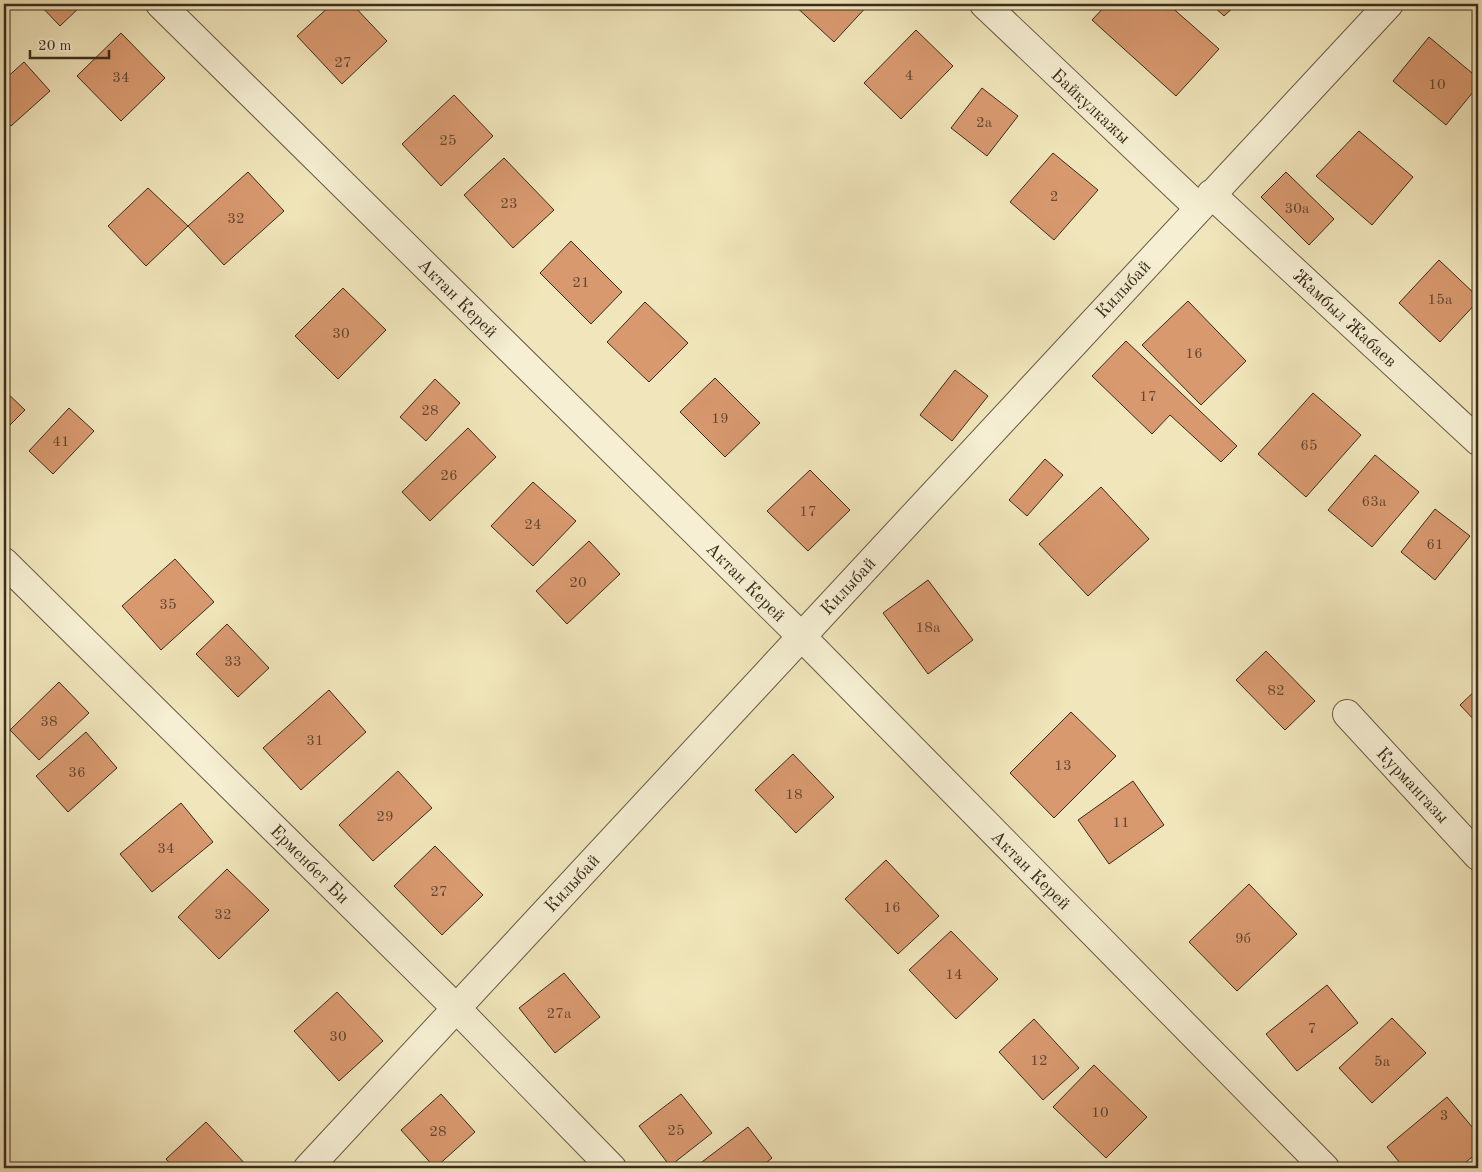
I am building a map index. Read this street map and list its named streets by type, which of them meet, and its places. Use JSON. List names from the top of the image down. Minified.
{"streets":{"street":["Байкулкажы","Килыбай","Актан Керей","Жамбыл Жабаев","Курмангазы","Ерменбет Би"]},"crossings":[["Байкулкажы","Килыбай"],["Байкулкажы","Жамбыл Жабаев"],["Килыбай","Актан Керей"],["Килыбай","Жамбыл Жабаев"],["Килыбай","Ерменбет Би"]],"house_numbers":["27","4","34","10","2а","25","2","23","30а","32","21","15а","30","16","17","28","19","41","65","26","63а","17","24","61","20","35","18а","33","82","38","31","13","36","18","29","11","34","27","16","32","9б","14","27а","7","30","12","5а","10","3","25","28"],"scale_bar":"20 m"}
